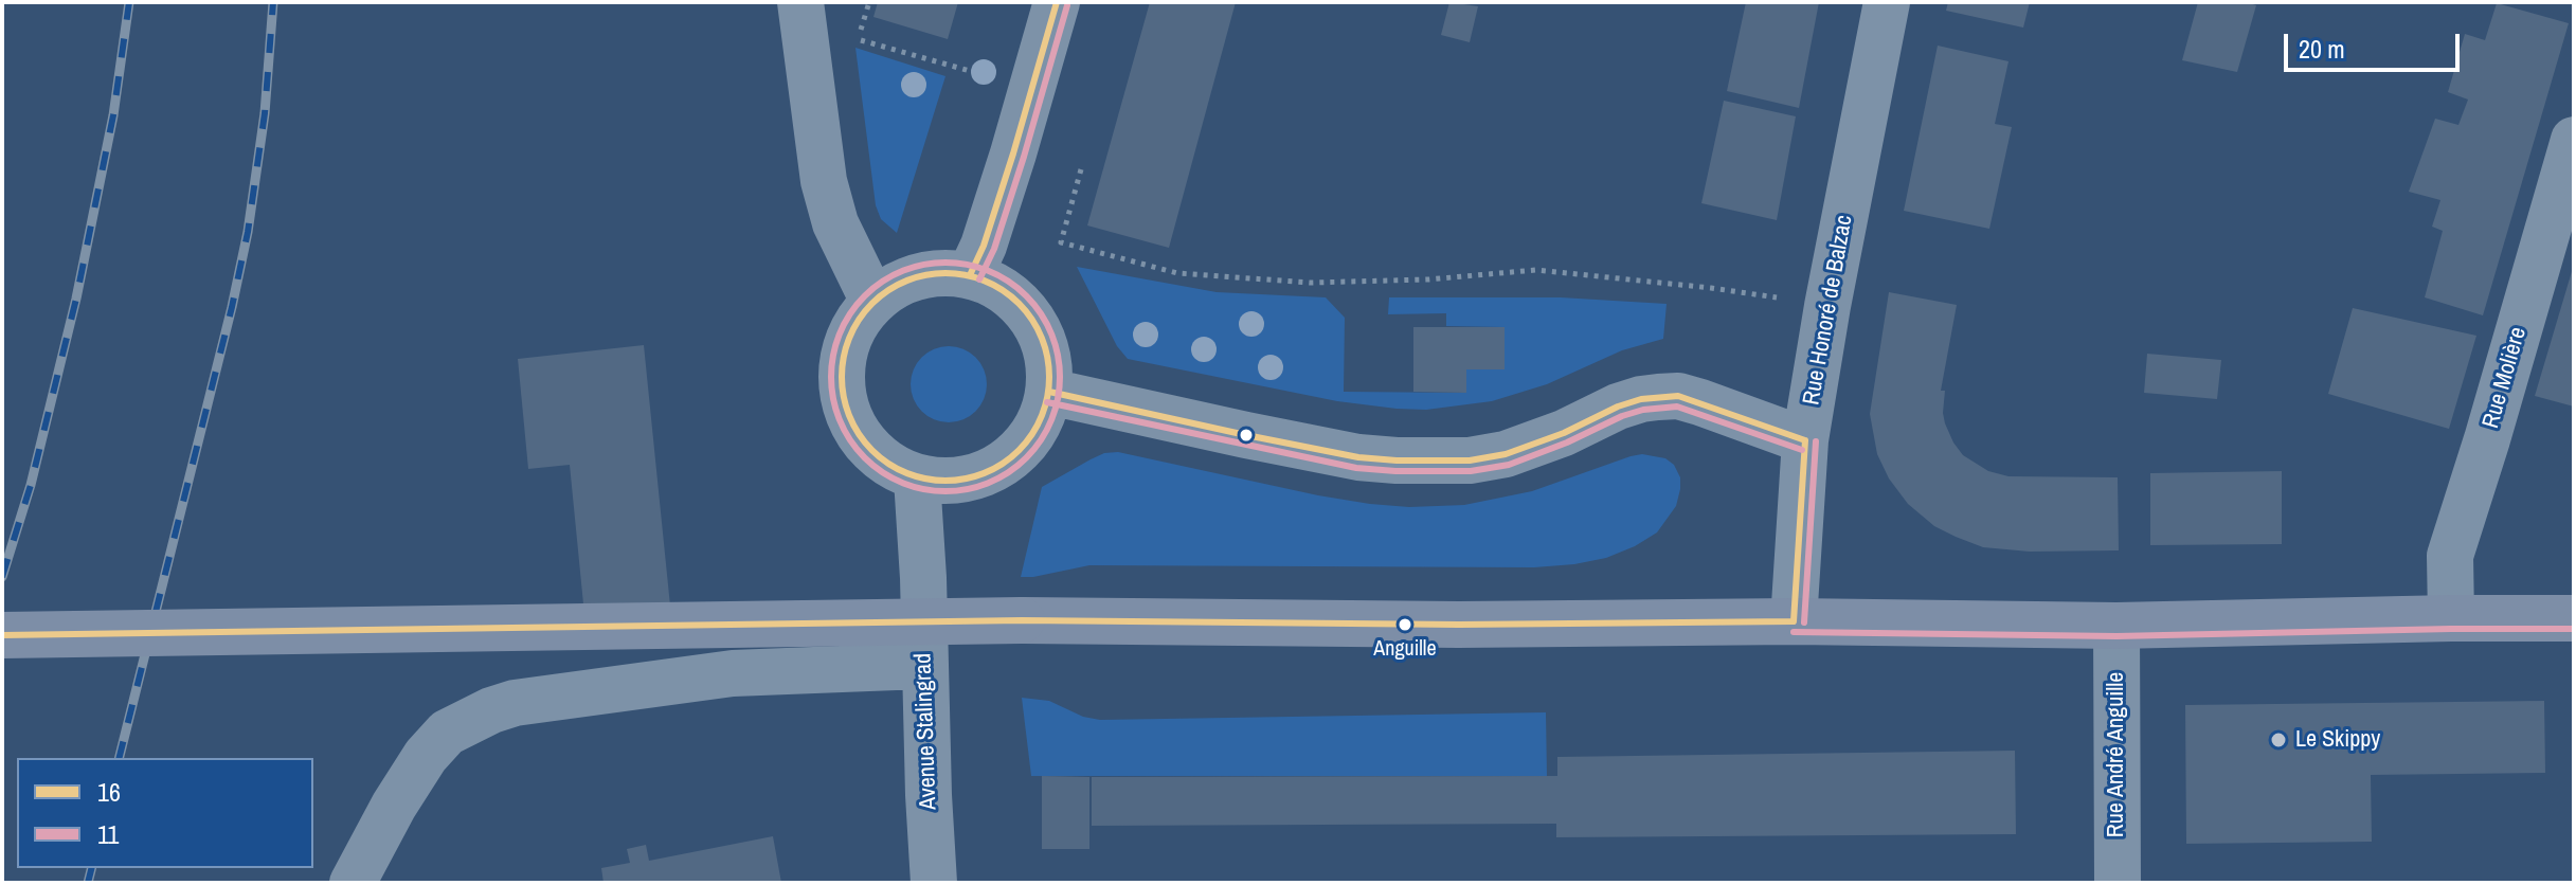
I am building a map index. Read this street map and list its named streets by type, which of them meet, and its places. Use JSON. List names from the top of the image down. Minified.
{"streets":{"street":["Rue Honoré de Balzac","Rue Molière","Avenue Stalingrad","Rue André Anguille"]},"places":["Anguille","Le Skippy"],"lines":["transit line 16","transit line 11"],"legend":["16","11"],"scale_bar":"20 m"}
